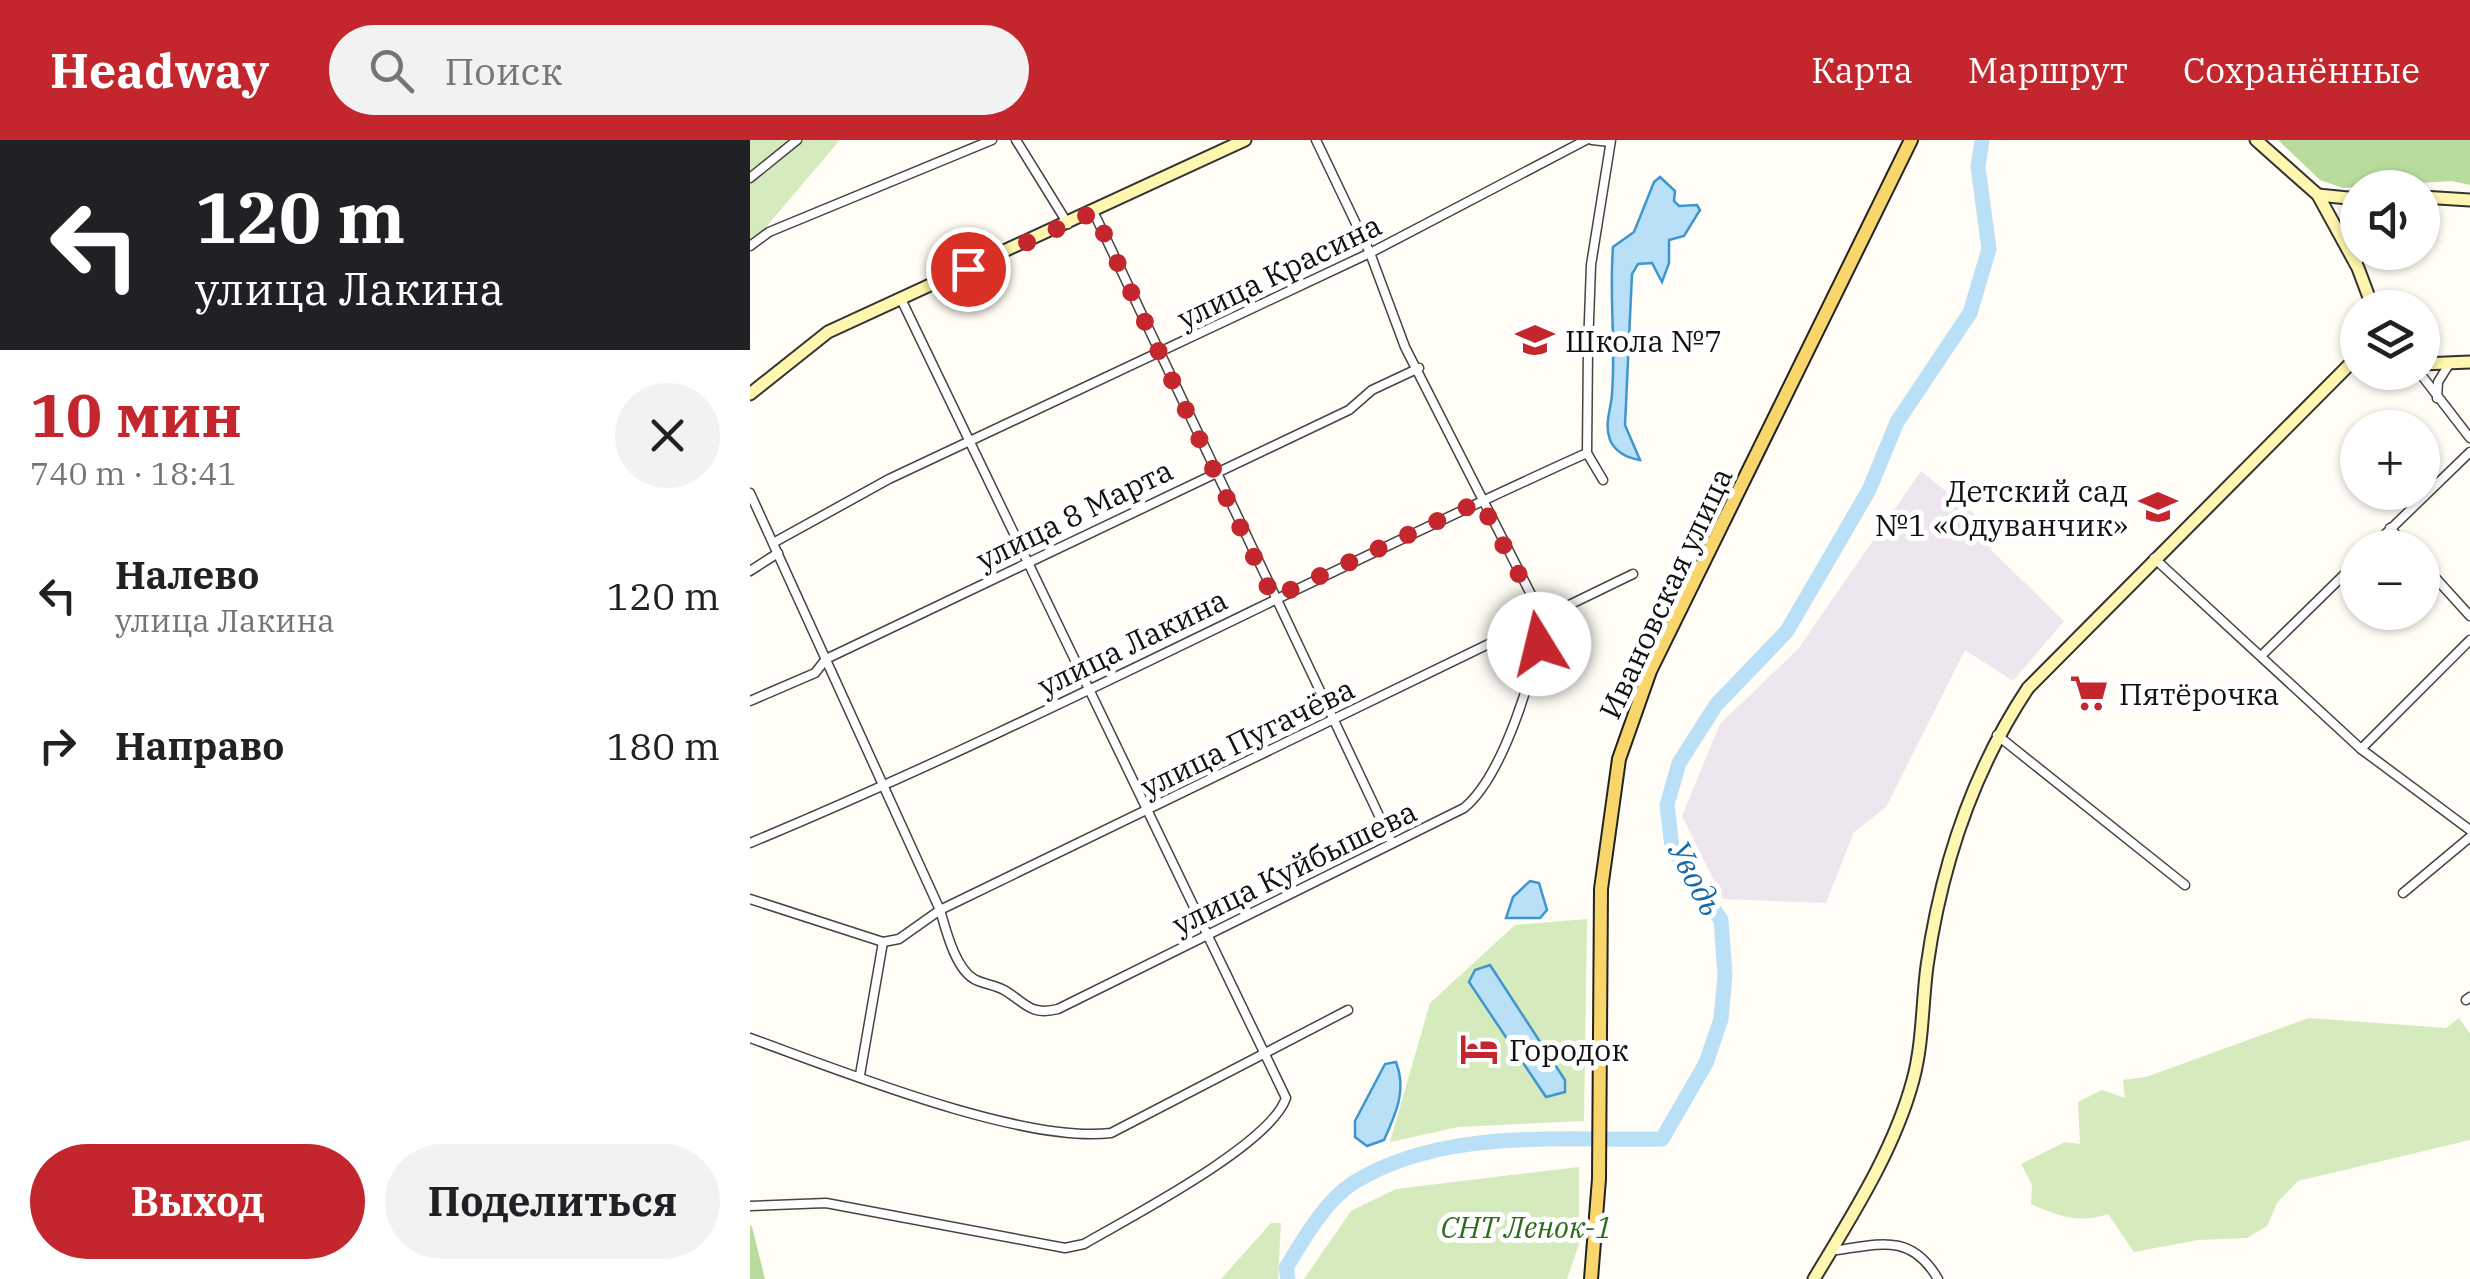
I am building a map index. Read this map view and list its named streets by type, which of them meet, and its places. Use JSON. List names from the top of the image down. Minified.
{"streets":{"main road":["Ивановская улица"],"street":["улица Красина","улица 8 Марта","улица Лакина","улица Пугачёва","улица Куйбышева"]},"crossings":[["улица Пугачёва","улица Куйбышева"]],"water":["Уводь"],"parks":["СНТ Ленок-1"],"places":{"school or university":["Школа №7","Детский сад №1 «Одуванчик»"],"supermarket":["Пятёрочка"],"hotel":["Городок"]},"page":{"header":"Headway","search":"Поиск","nav":["Карта","Маршрут","Сохранённые"],"turn":["120 m","улица Лакина"],"map_buttons":["+","−"],"heading":["10 мин","740 m · 18:41"],"list":[{"name":"Налево","note":"улица Лакина","value":"120 m"},{"name":"Направо","value":"180 m"}],"buttons":["Выход","Поделиться"]}}
